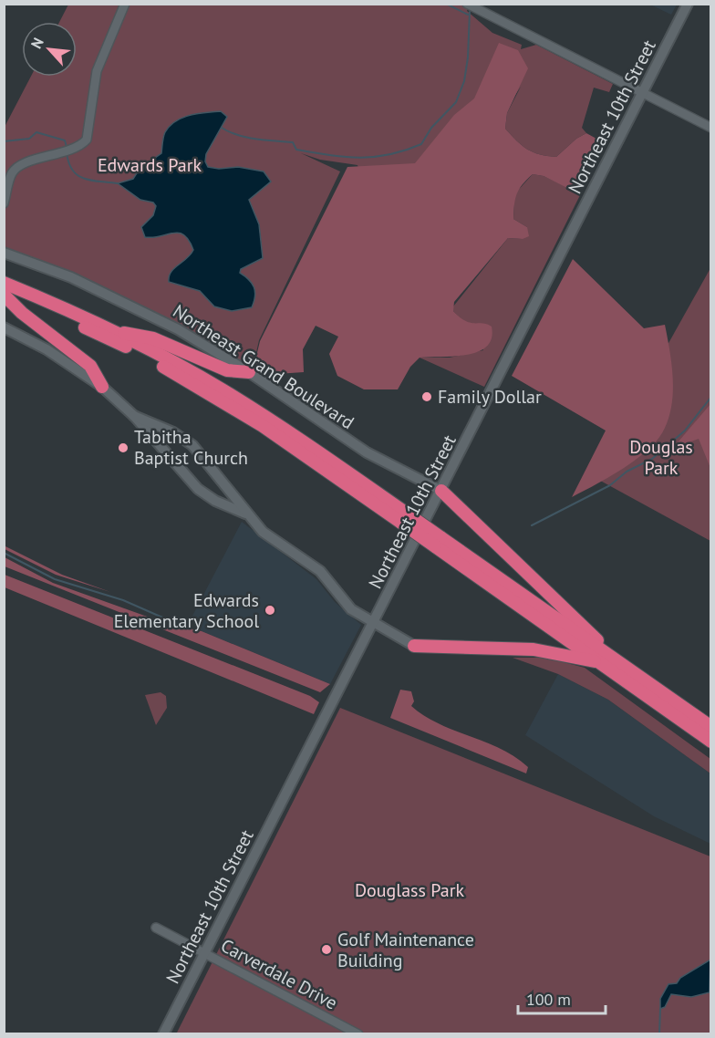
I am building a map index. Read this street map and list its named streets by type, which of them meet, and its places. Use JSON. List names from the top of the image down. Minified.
{"streets":{"main road":["Northeast 10th Street","Northeast Grand Boulevard"],"street":["Carverdale Drive"]},"crossings":[["Northeast 10th Street","Northeast Grand Boulevard"],["Northeast 10th Street","Carverdale Drive"]],"parks":["Edwards Park","Douglas Park","Douglass Park"],"places":["Family Dollar","Tabitha Baptist Church","Edwards Elementary School","Golf Maintenance Building"],"scale_bar":"100 m","north":"top left"}
